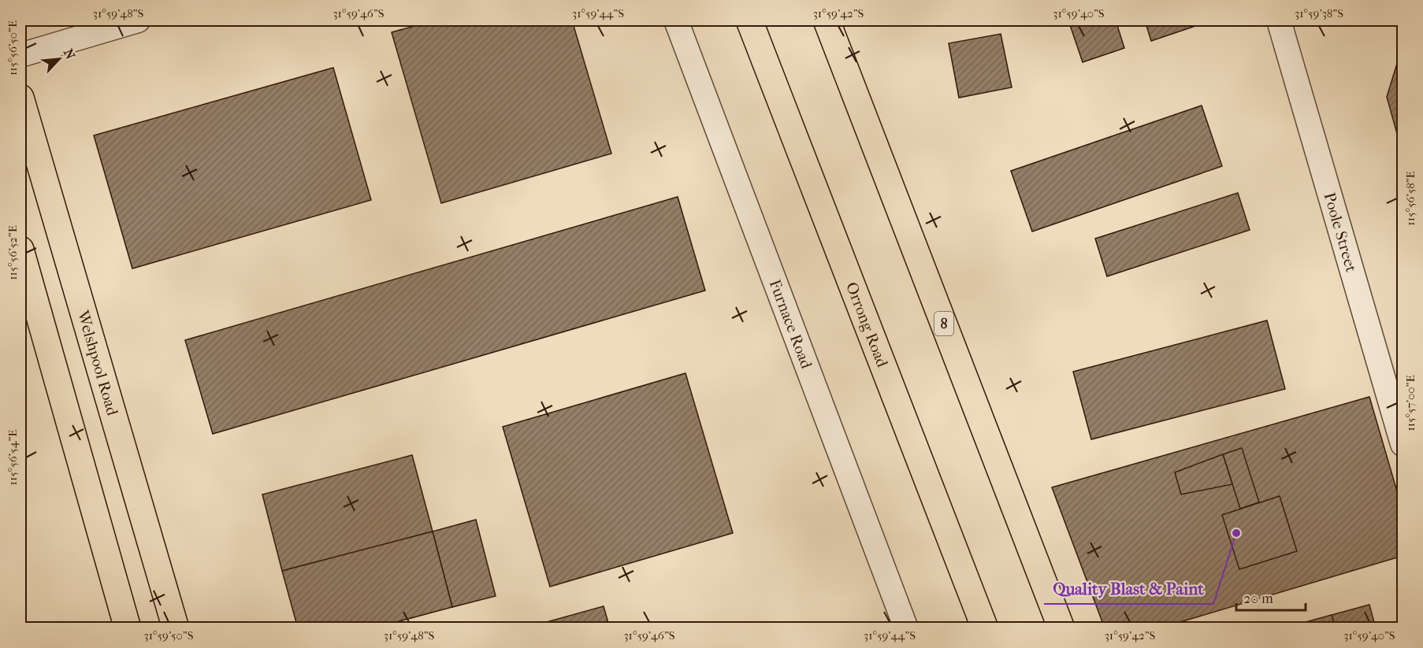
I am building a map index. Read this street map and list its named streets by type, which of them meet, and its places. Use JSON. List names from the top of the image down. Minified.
{"streets":{"main road":["Orrong Road","8","Welshpool Road"],"street":["Poole Street","Furnace Road"]},"places":["Quality Blast & Paint"],"scale_bar":"20 m","north":"top right","coordinates":["31°59'48\"S","31°59'46\"S","31°59'44\"S","31°59'42\"S","31°59'40\"S","31°59'38\"S","115°56'50\"E","115°56'58\"E","115°56'52\"E","115°57'00\"E","115°56'54\"E","31°59'50\"S"]}
